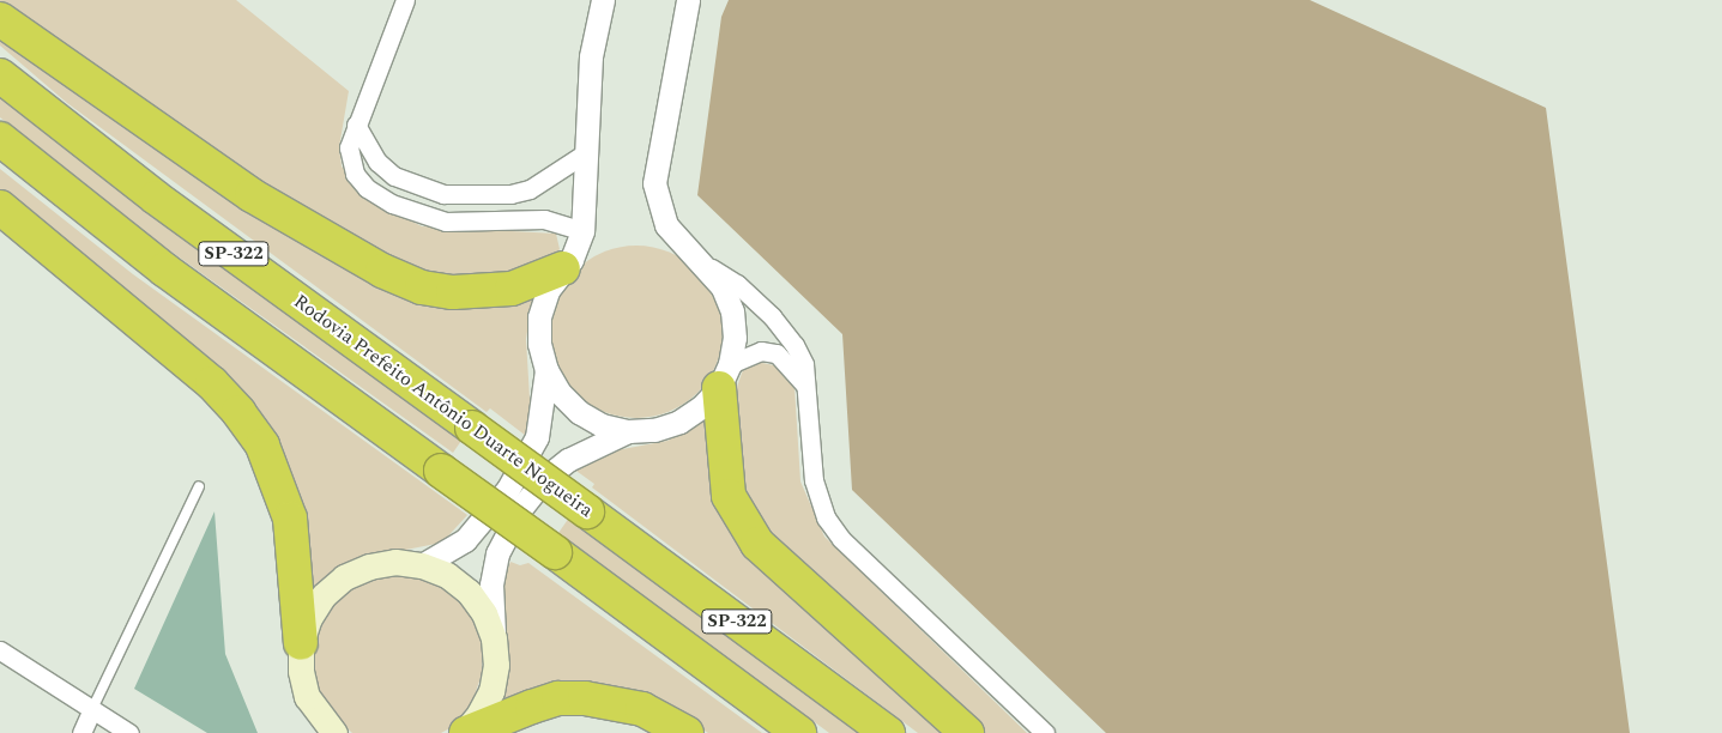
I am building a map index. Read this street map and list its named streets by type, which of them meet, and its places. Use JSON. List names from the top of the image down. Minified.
{"streets":{"highway":["SP-322","Rodovia Prefeito Antônio Duarte Nogueira"]}}
